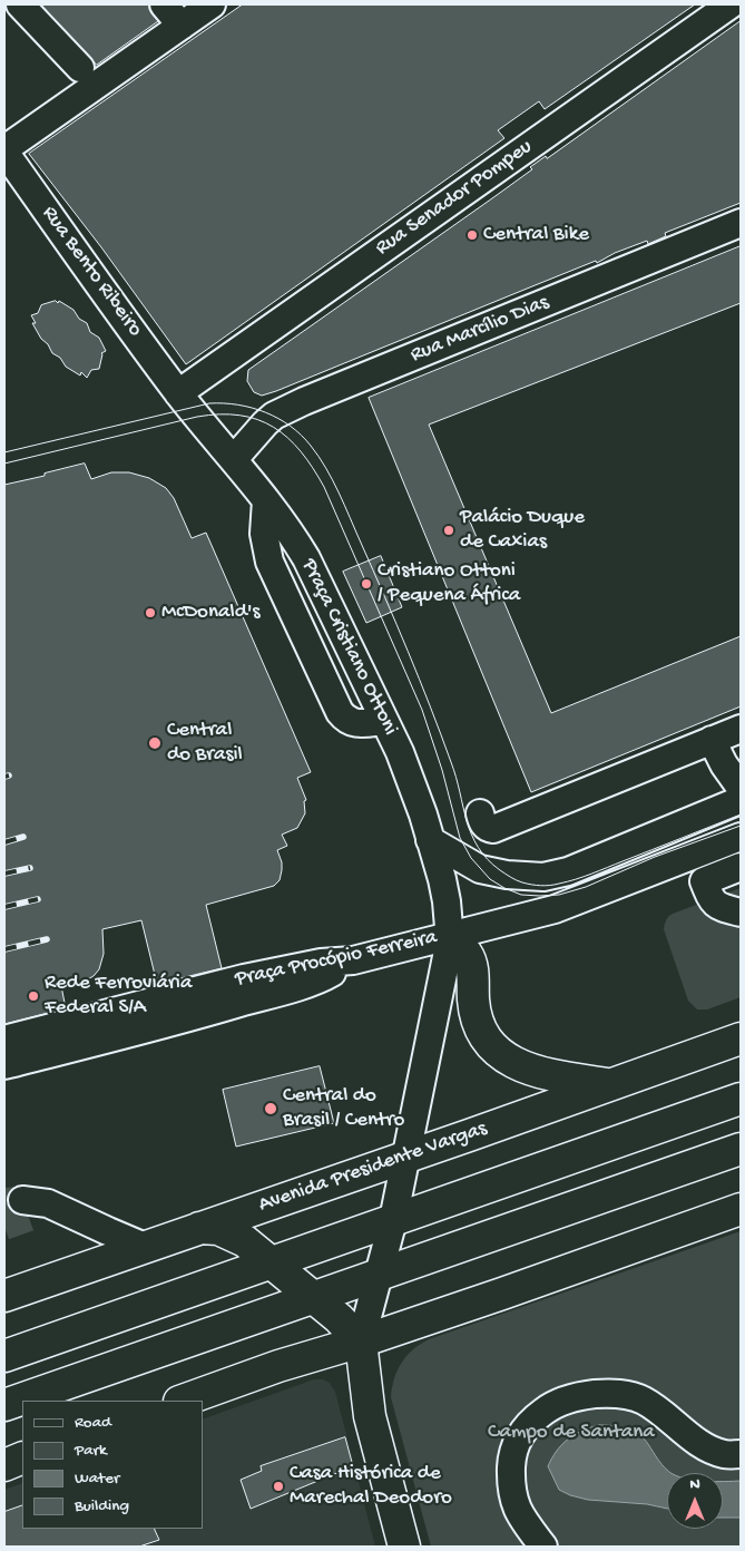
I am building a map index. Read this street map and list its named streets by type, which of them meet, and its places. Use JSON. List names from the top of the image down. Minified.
{"streets":{"main road":["Avenida Presidente Vargas"],"street":["Rua Senador Pompeu","Rua Bento Ribeiro","Rua Marcílio Dias","Praça Cristiano Ottoni","Praça Procópio Ferreira"]},"crossings":[["Rua Senador Pompeu","Rua Bento Ribeiro"],["Rua Senador Pompeu","Praça Cristiano Ottoni"],["Rua Bento Ribeiro","Praça Cristiano Ottoni"],["Rua Marcílio Dias","Praça Cristiano Ottoni"],["Praça Cristiano Ottoni","Praça Procópio Ferreira"],["Praça Procópio Ferreira","Avenida Presidente Vargas"]],"parks":["Campo de Santana"],"places":["Central Bike","Palácio Duque de Caxias","Cristiano Ottoni / Pequena África","McDonald's","Central do Brasil","Rede Ferroviária Federal S/A","Central do Brasil / Centro","Casa Histórica de Marechal Deodoro"],"legend":["Road","Park","Water","Building"],"north":"top"}
